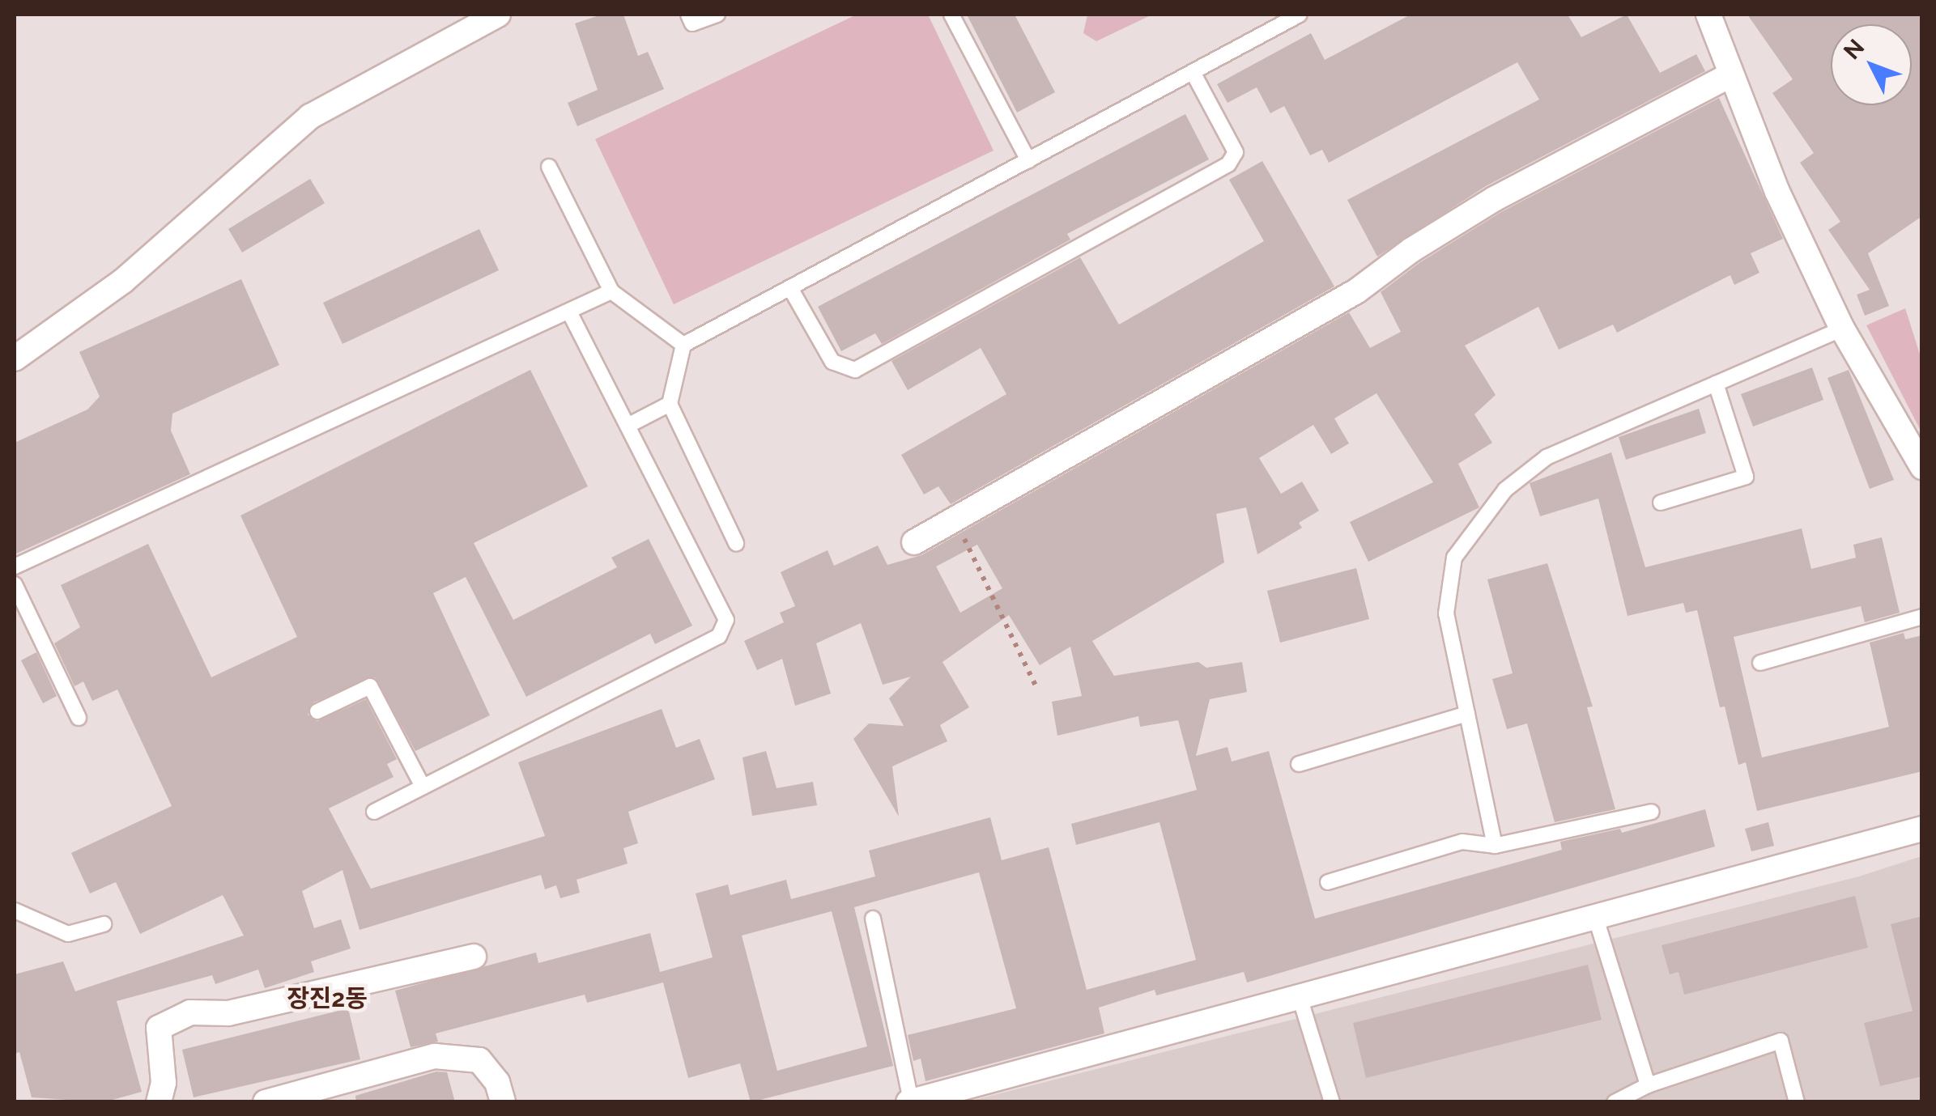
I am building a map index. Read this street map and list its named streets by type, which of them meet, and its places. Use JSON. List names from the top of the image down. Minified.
{"districts":["장진2동"],"north":"top left"}
